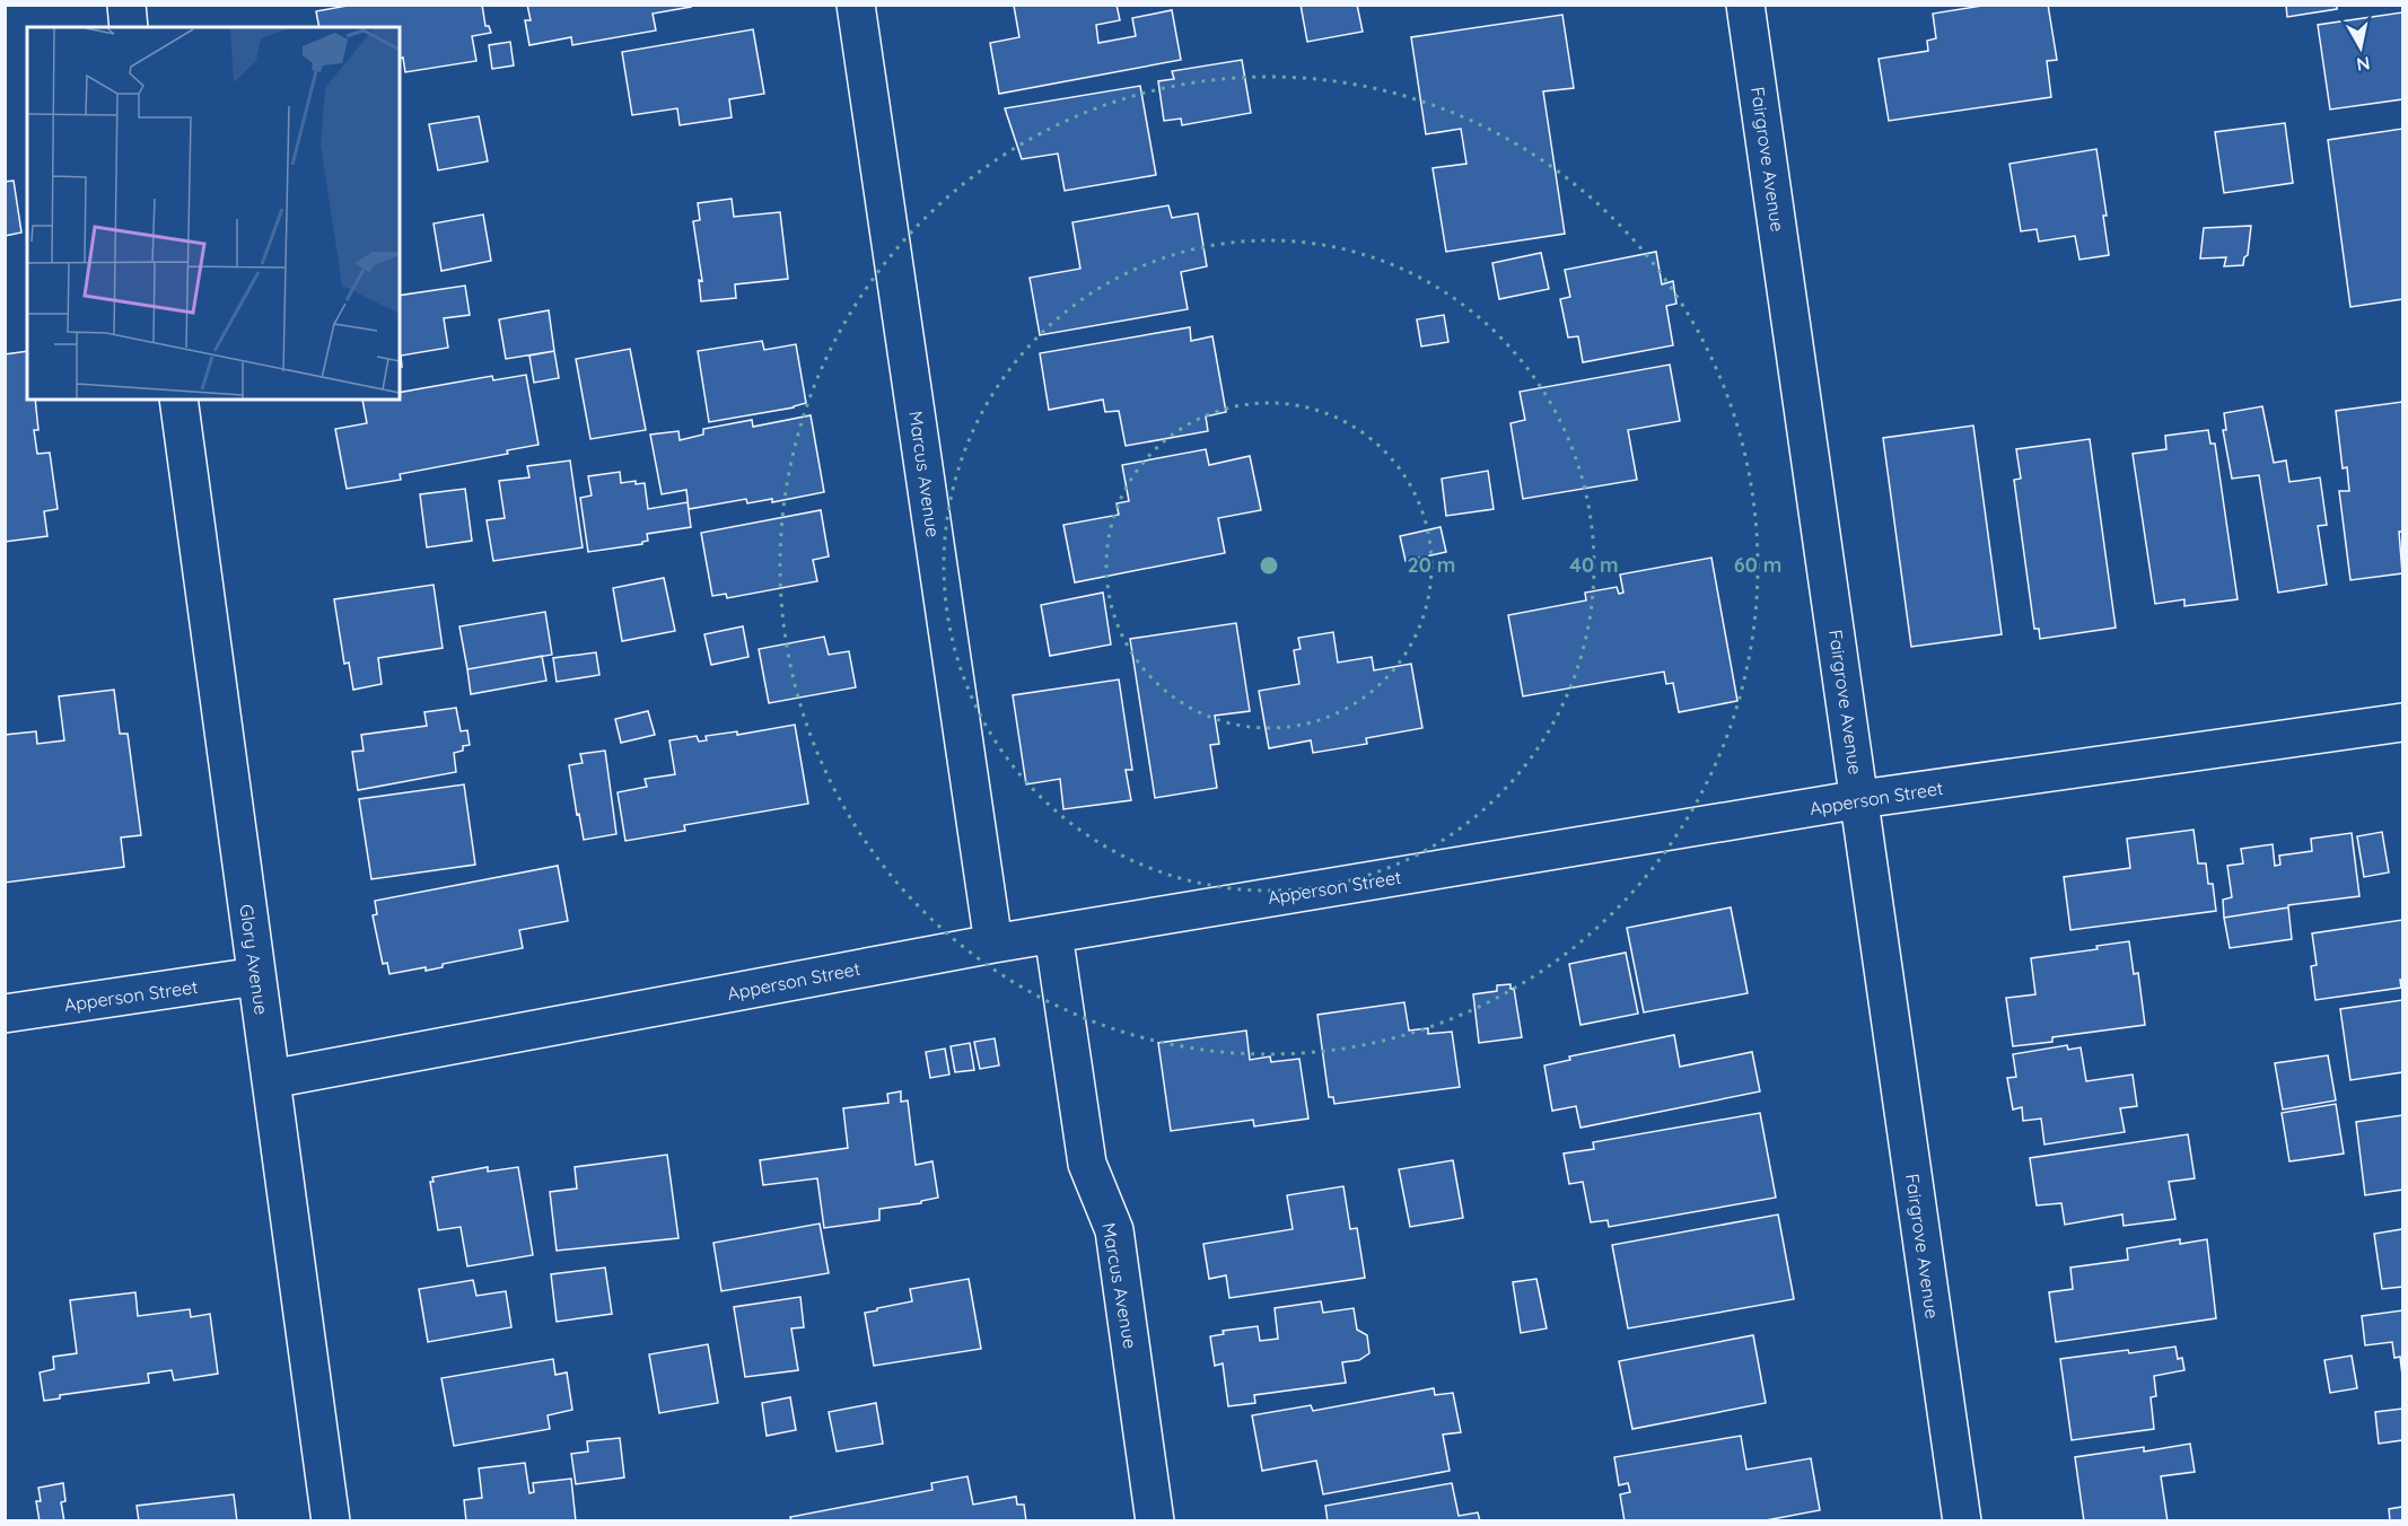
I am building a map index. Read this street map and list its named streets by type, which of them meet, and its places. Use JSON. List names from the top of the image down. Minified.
{"streets":{"street":["Fairgrove Avenue","Marcus Avenue","Apperson Street","Glory Avenue"]},"crossings":[["Fairgrove Avenue","Apperson Street"],["Marcus Avenue","Apperson Street"],["Apperson Street","Glory Avenue"]],"north":"bottom","rings":["20 m","40 m","60 m"]}
